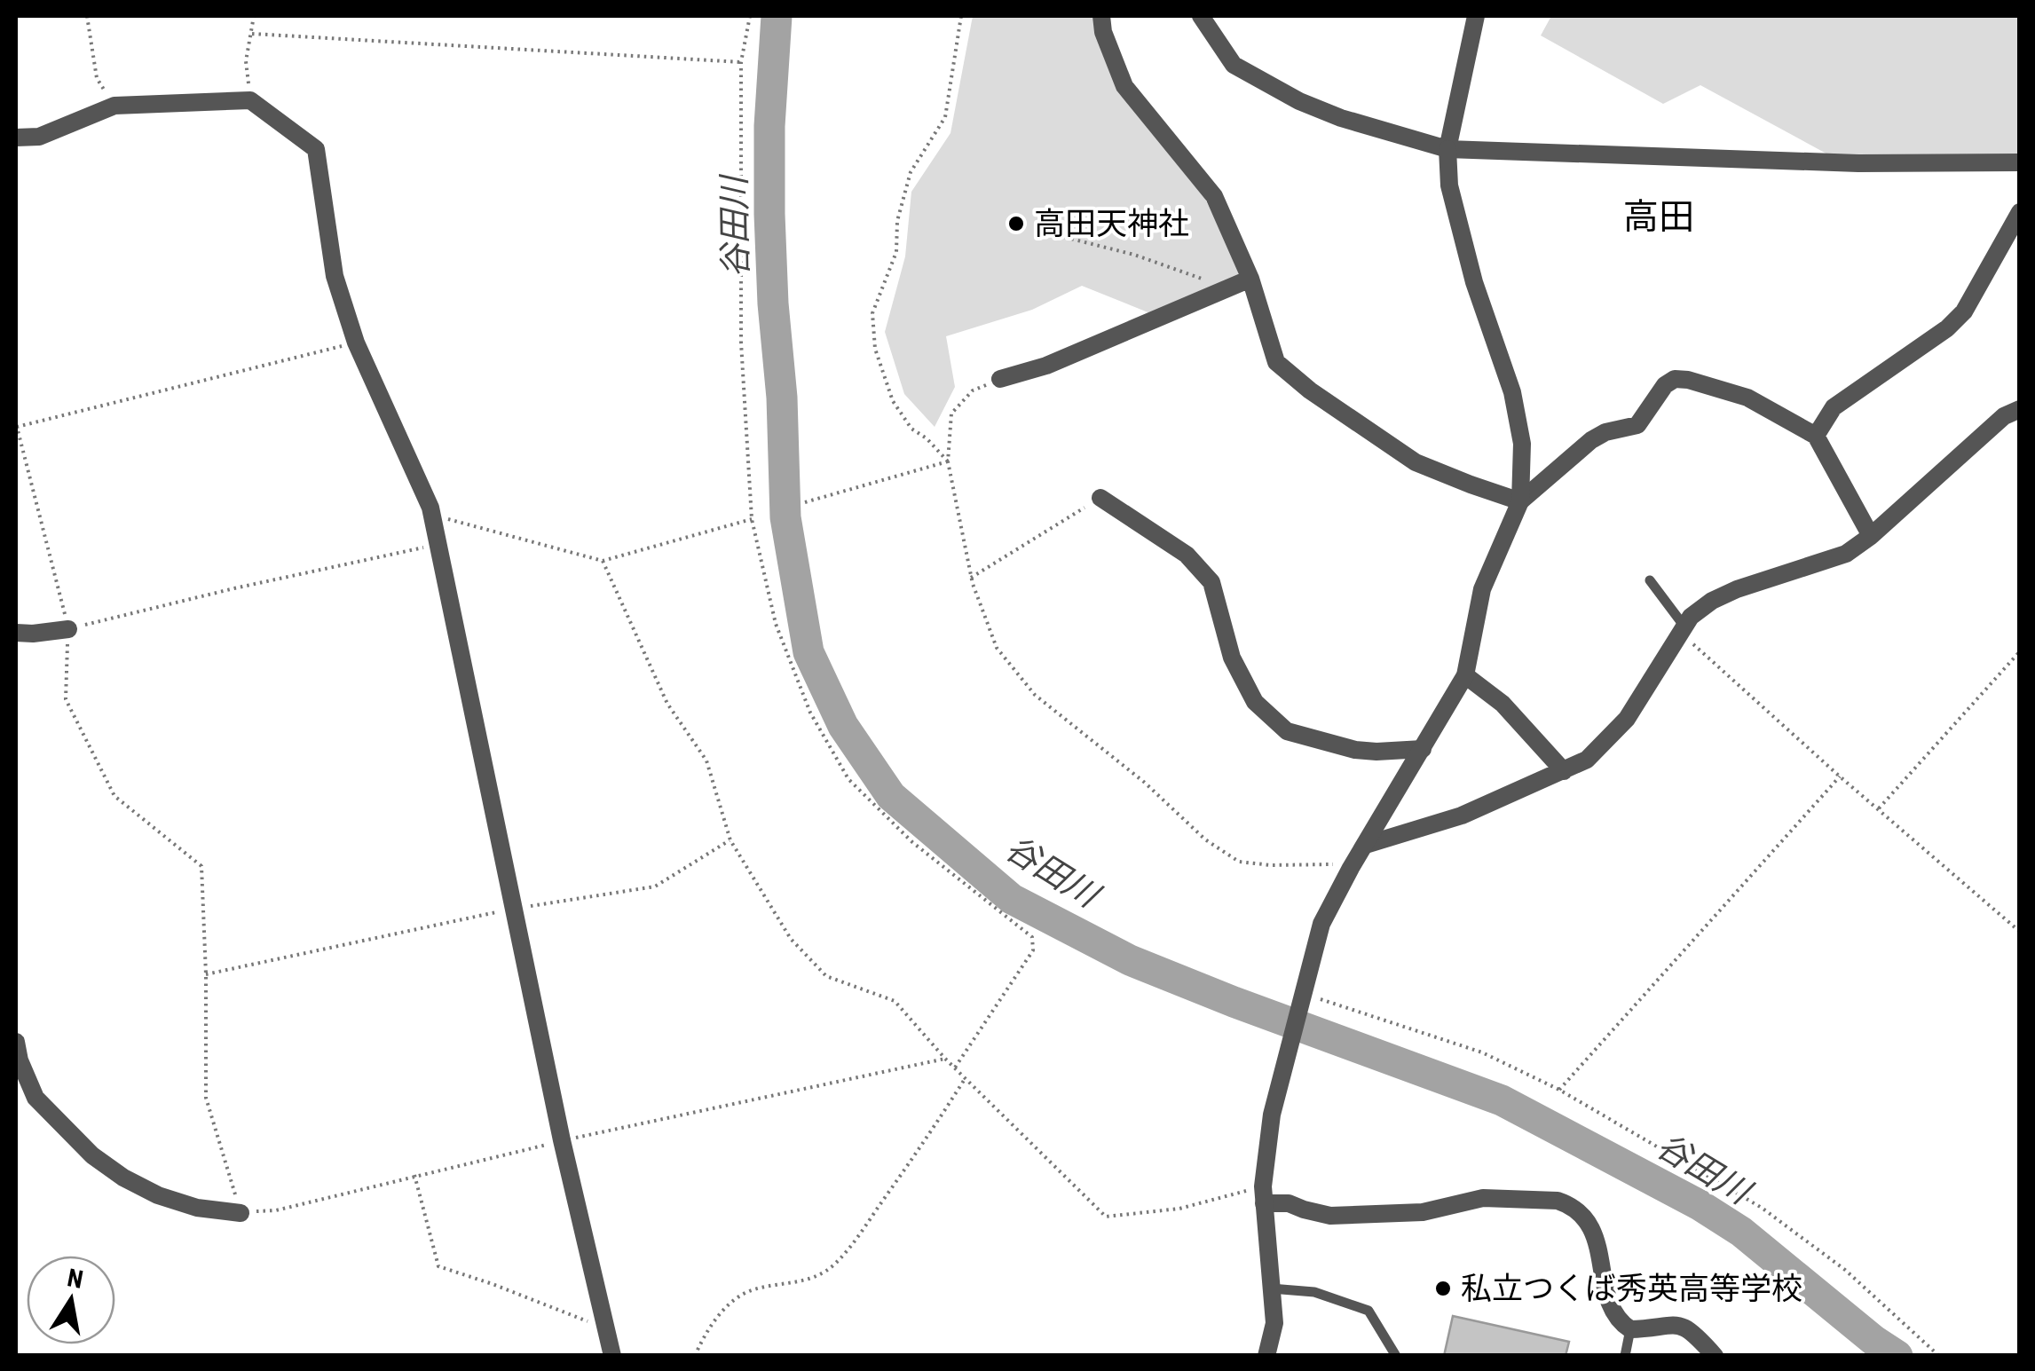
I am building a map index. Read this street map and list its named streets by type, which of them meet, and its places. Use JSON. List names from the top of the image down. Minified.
{"districts":["高田"],"water":["谷田川"],"places":["高田天神社","私立つくば秀英高等学校"],"north":"top"}
